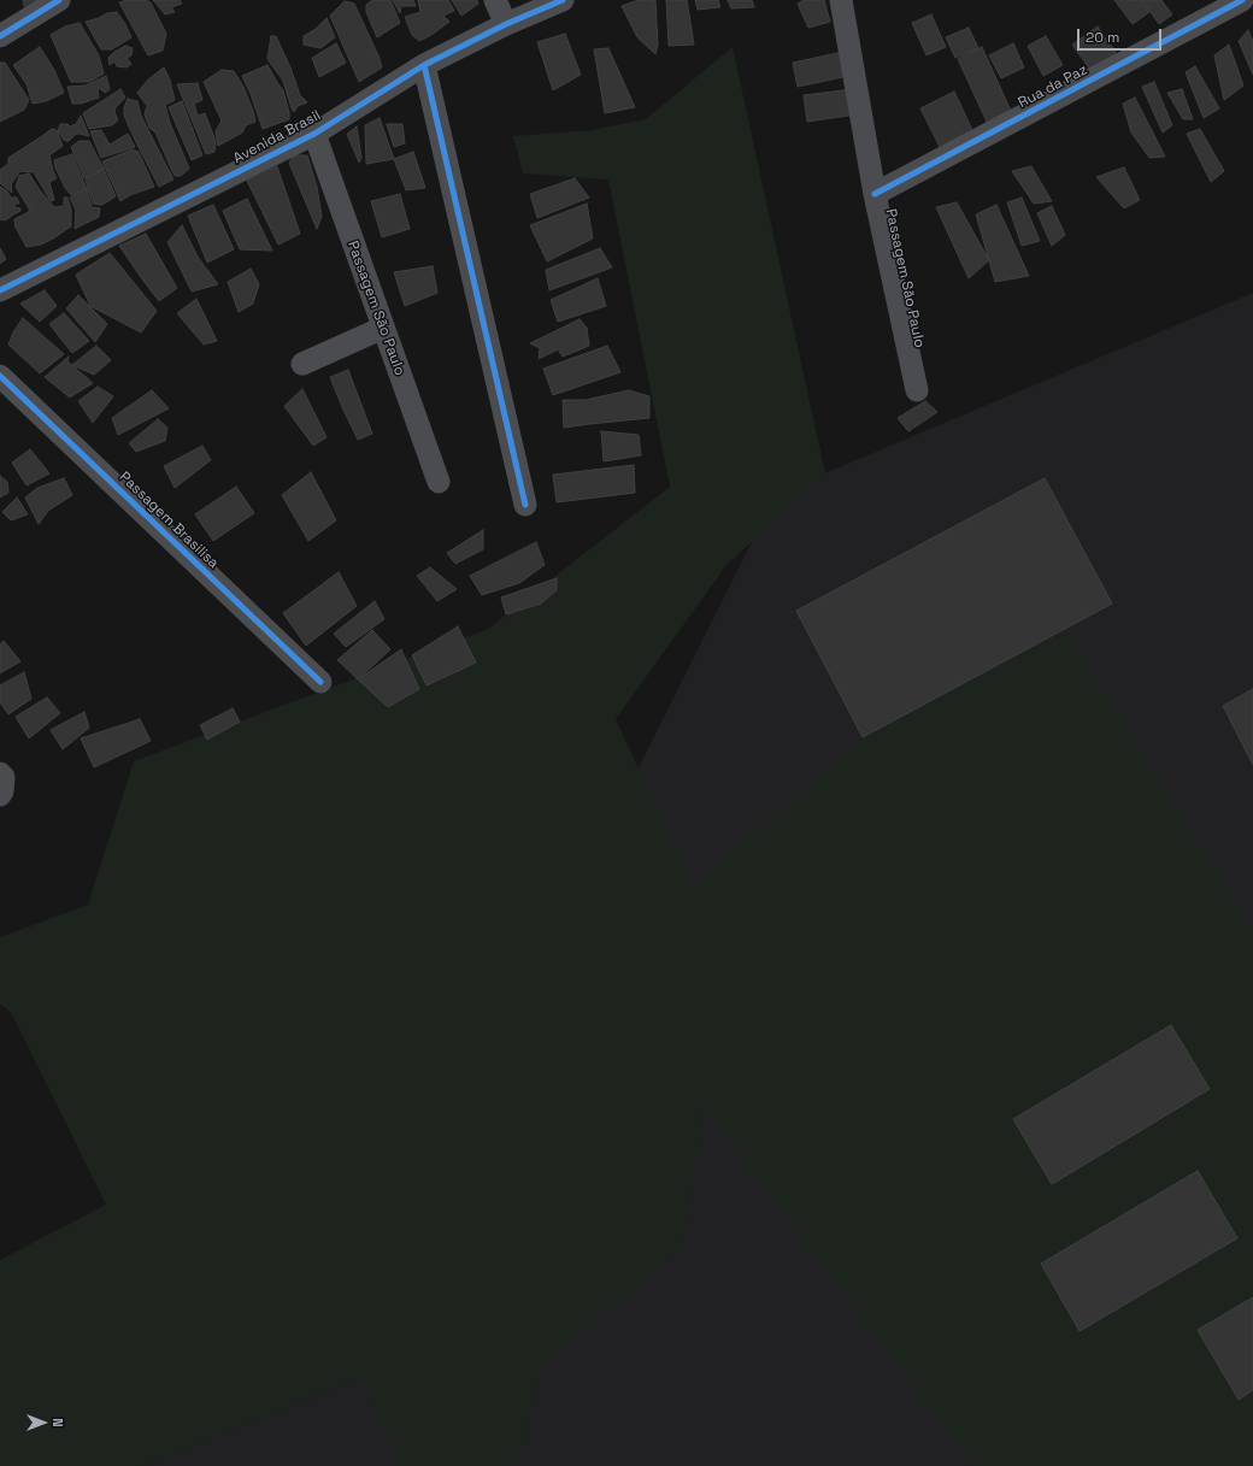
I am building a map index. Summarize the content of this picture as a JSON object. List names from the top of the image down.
{
  "streets": {
    "street": [
      "Rua da Paz",
      "Avenida Brasil",
      "Passagem São Paulo",
      "Passagem Brasilisa"
    ]
  },
  "crossings": [
    ["Rua da Paz", "Passagem São Paulo"],
    ["Avenida Brasil", "Passagem São Paulo"]
  ],
  "scale_bar": "20 m",
  "north": "right"
}
